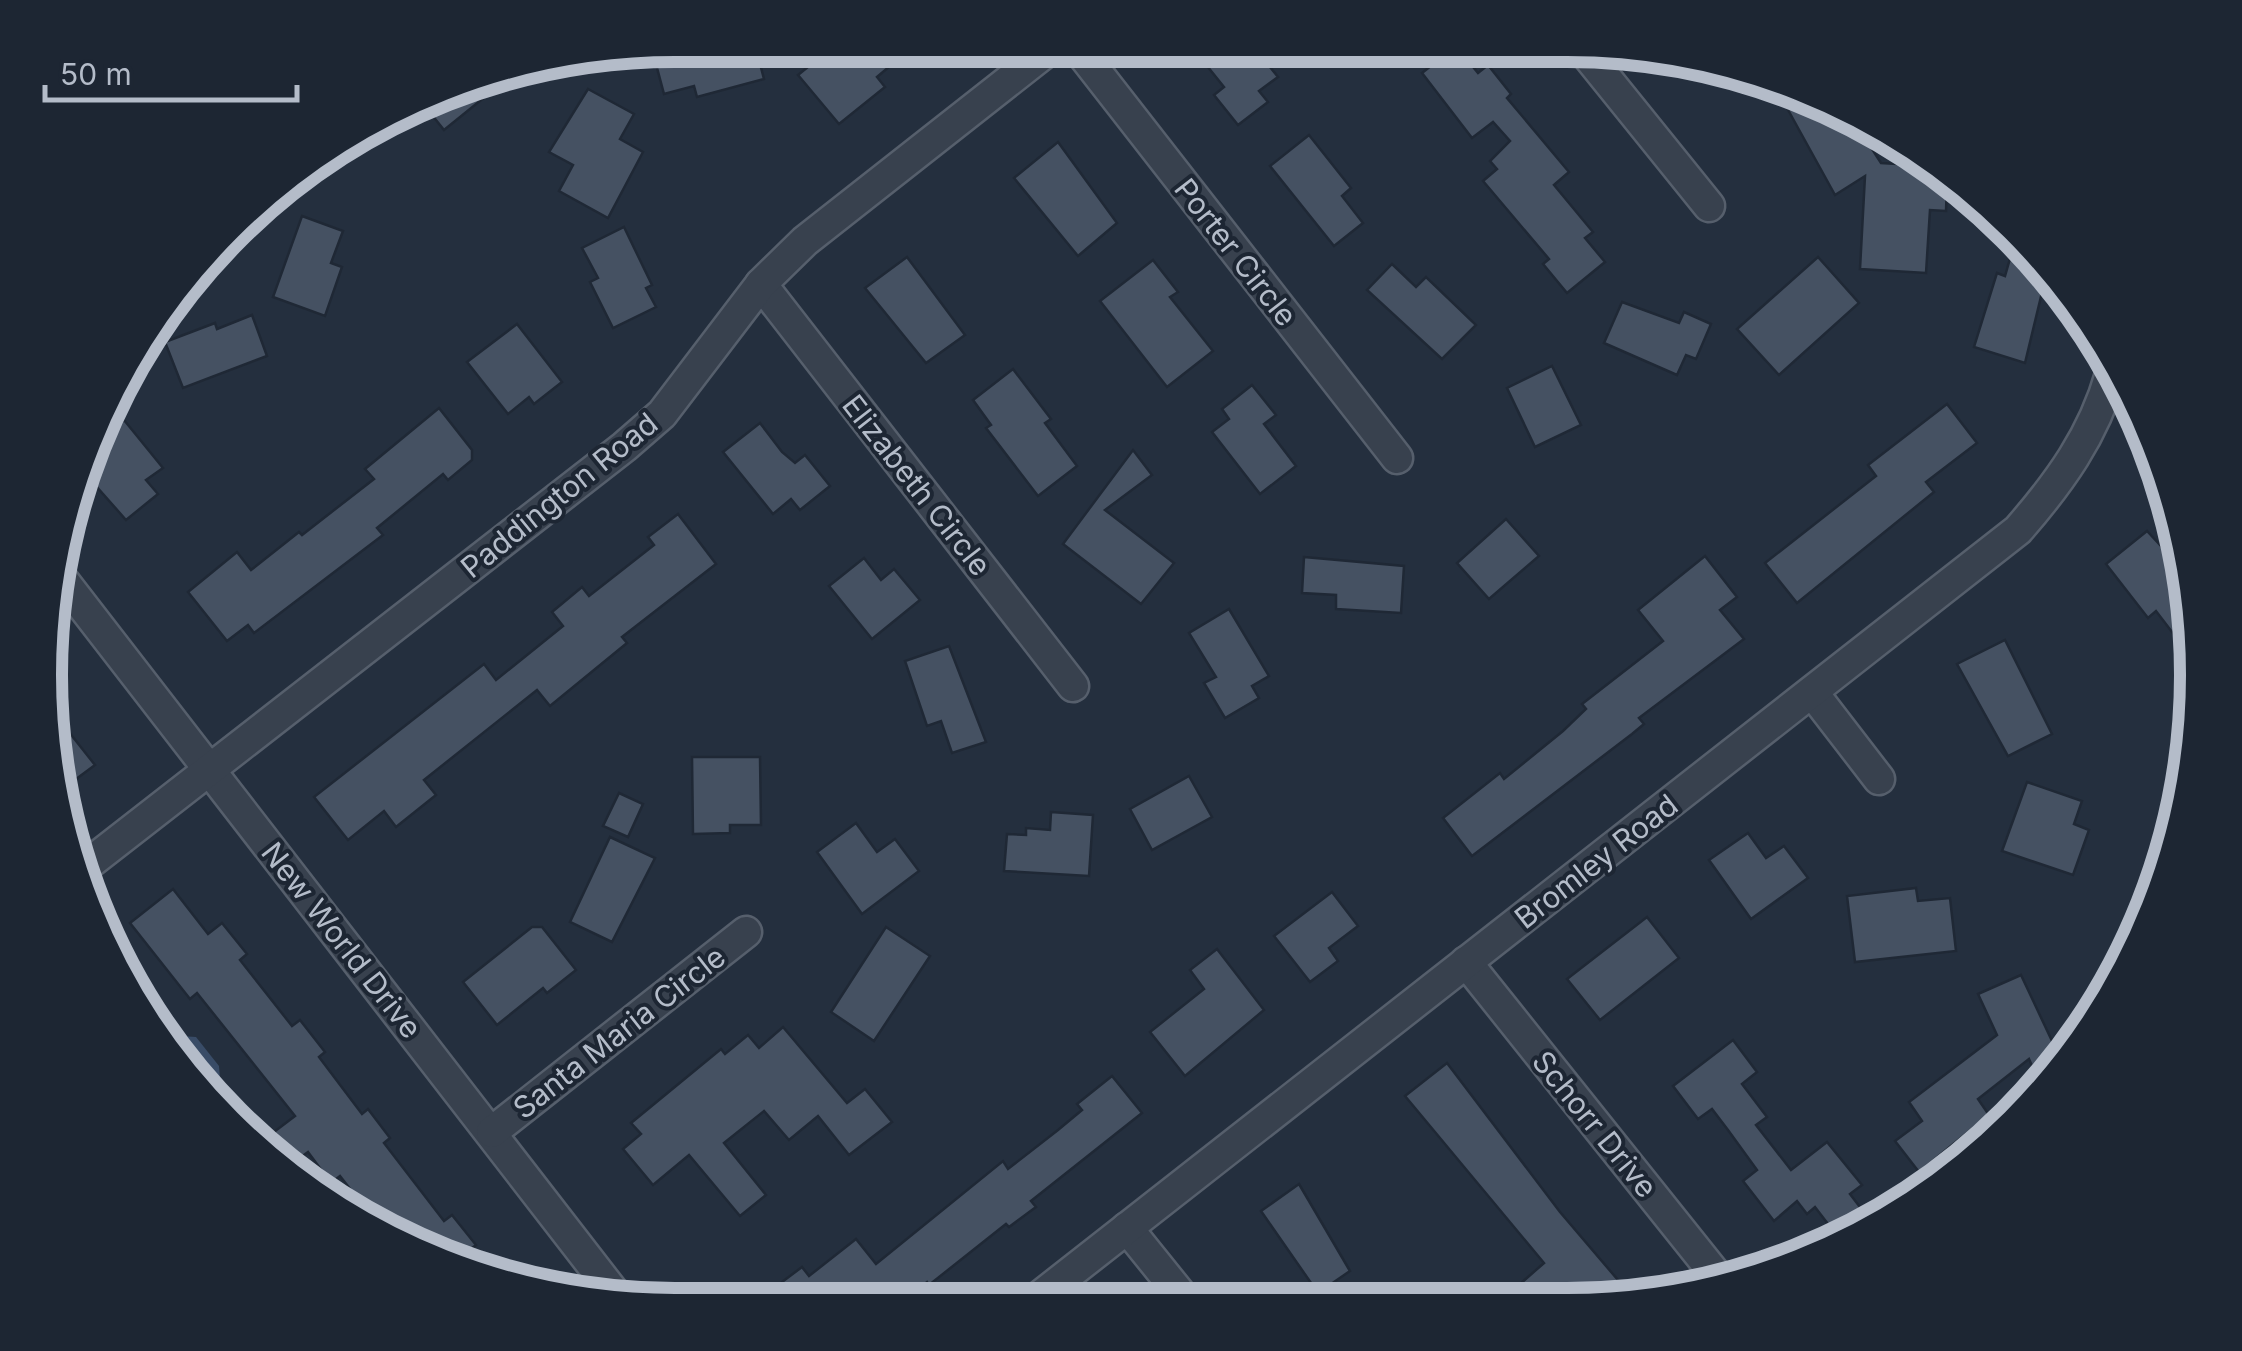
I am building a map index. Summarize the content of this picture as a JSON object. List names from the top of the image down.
{
  "streets": {
    "street": [
      "Porter Circle",
      "Elizabeth Circle",
      "Paddington Road",
      "Bromley Road",
      "New World Drive",
      "Santa Maria Circle",
      "Schorr Drive"
    ]
  },
  "crossings": [
    ["Elizabeth Circle", "Paddington Road"],
    ["Paddington Road", "New World Drive"],
    ["Bromley Road", "Schorr Drive"],
    ["New World Drive", "Santa Maria Circle"]
  ],
  "scale_bar": "50 m"
}
